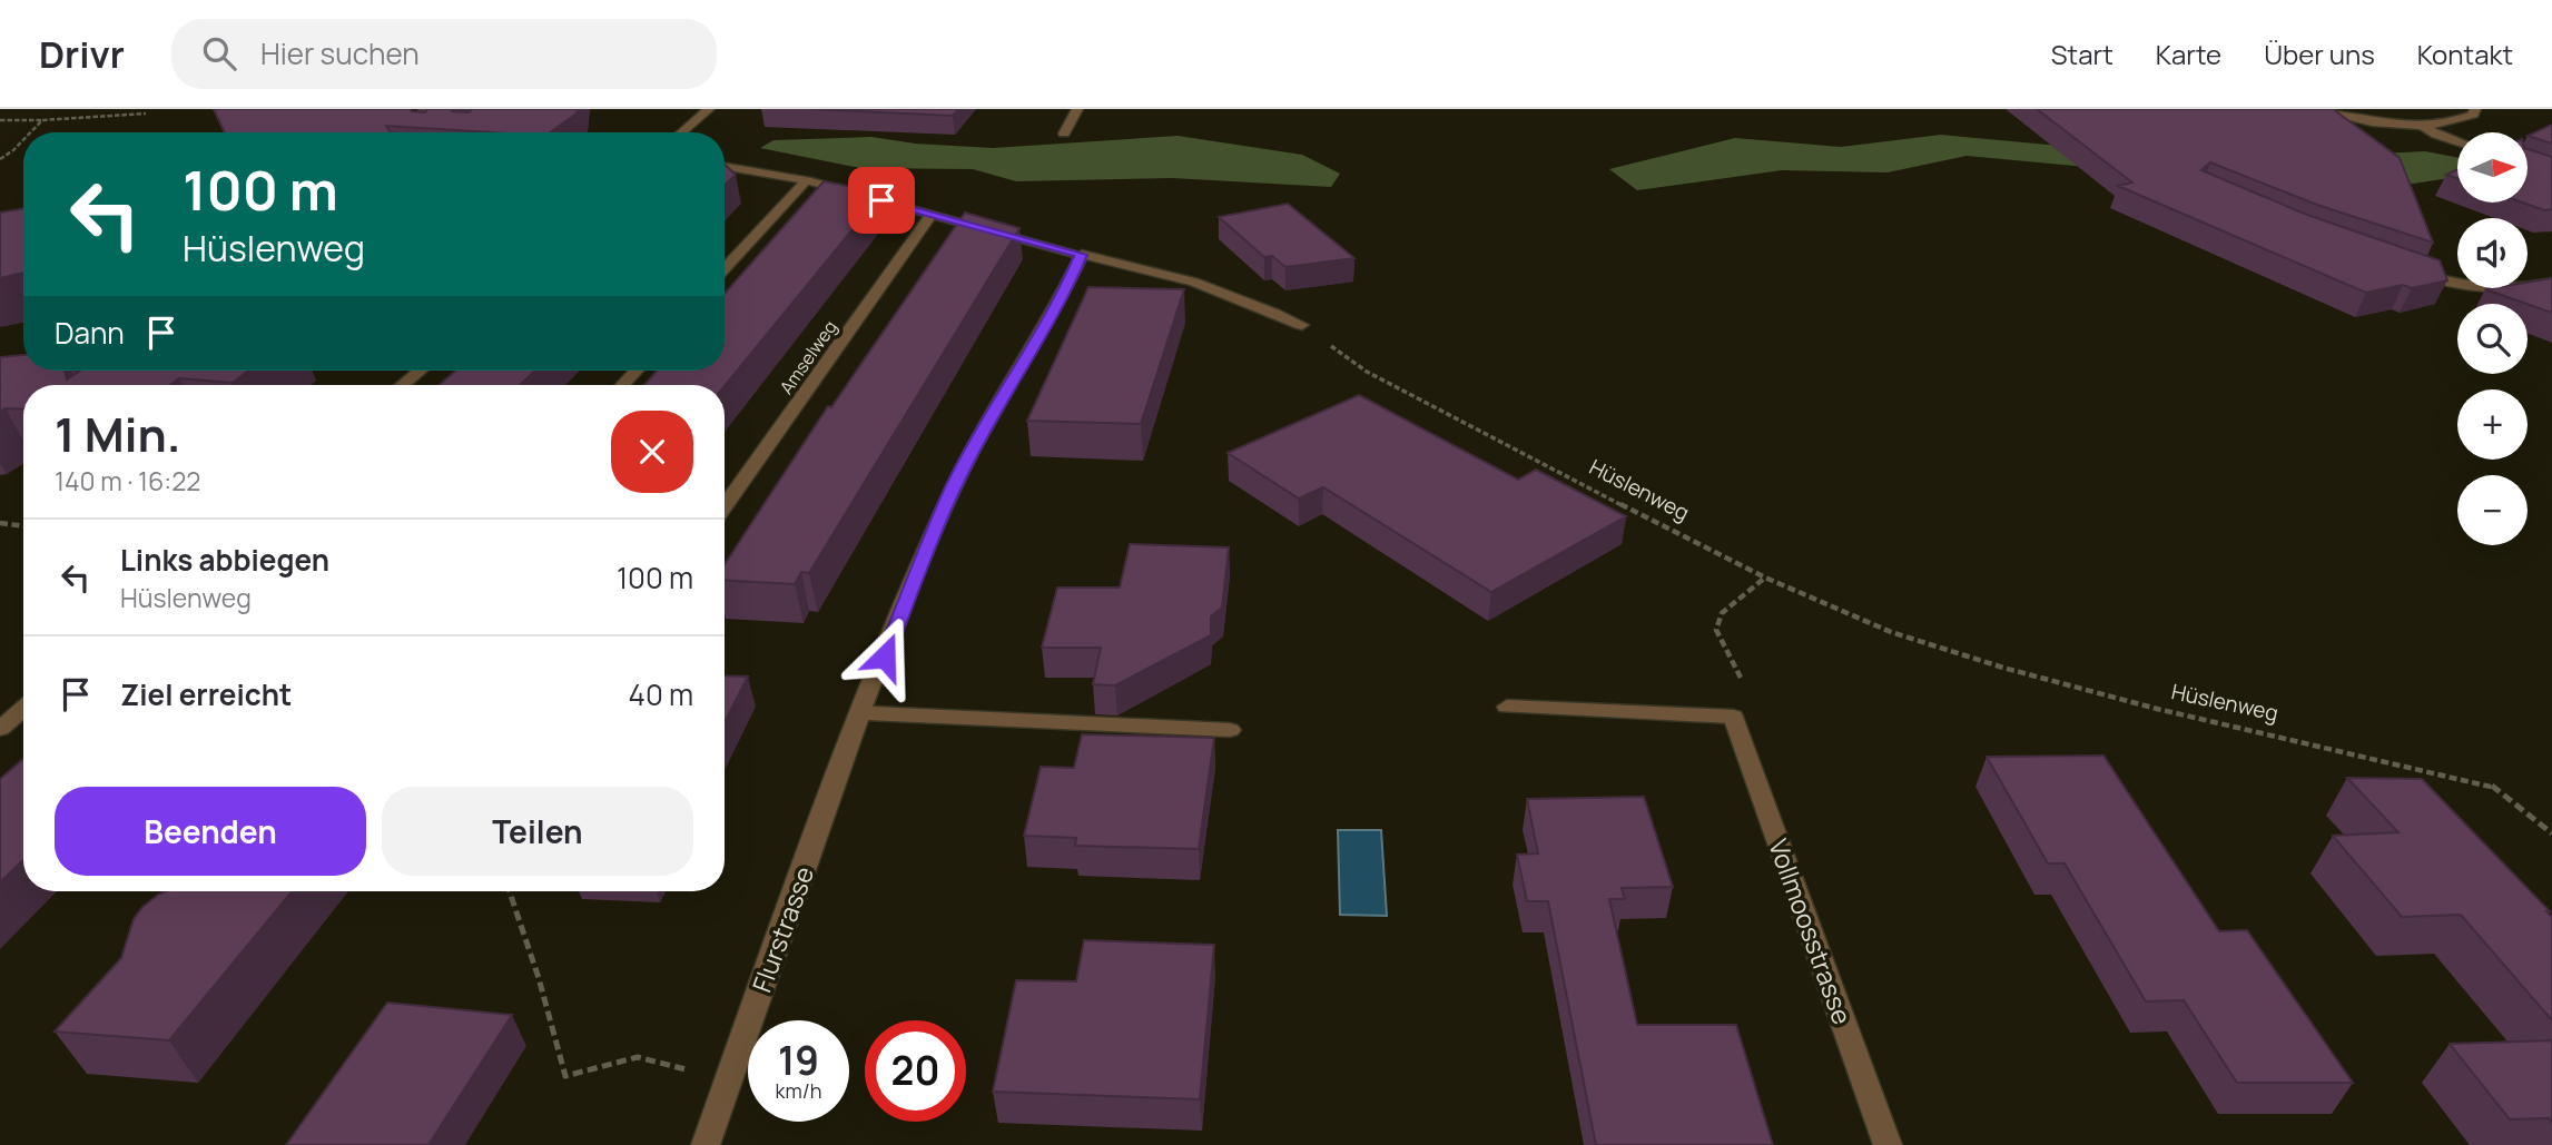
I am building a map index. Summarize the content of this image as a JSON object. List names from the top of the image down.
{
  "streets": {
    "street": ["Amselweg", "Flurstrasse", "Vollmoosstrasse"],
    "path": ["Hüslenweg"]
  },
  "north": "right",
  "page": {
    "header": "Drivr",
    "search": "Hier suchen",
    "nav": [
      "Start",
      "Karte",
      "Über uns",
      "Kontakt"
    ],
    "map_buttons": ["+", "−"],
    "turn": ["100 m", "Hüslenweg"],
    "then": "Dann",
    "heading": ["1 Min.", "140 m · 16:22"],
    "list": [
      {
        "name": "Links abbiegen",
        "note": "Hüslenweg",
        "value": "100 m"
      },
      {
        "name": "Ziel erreicht",
        "value": "40 m"
      }
    ],
    "buttons": ["Beenden", "Teilen"],
    "speed": "19 km/h",
    "limit": "20"
  }
}
